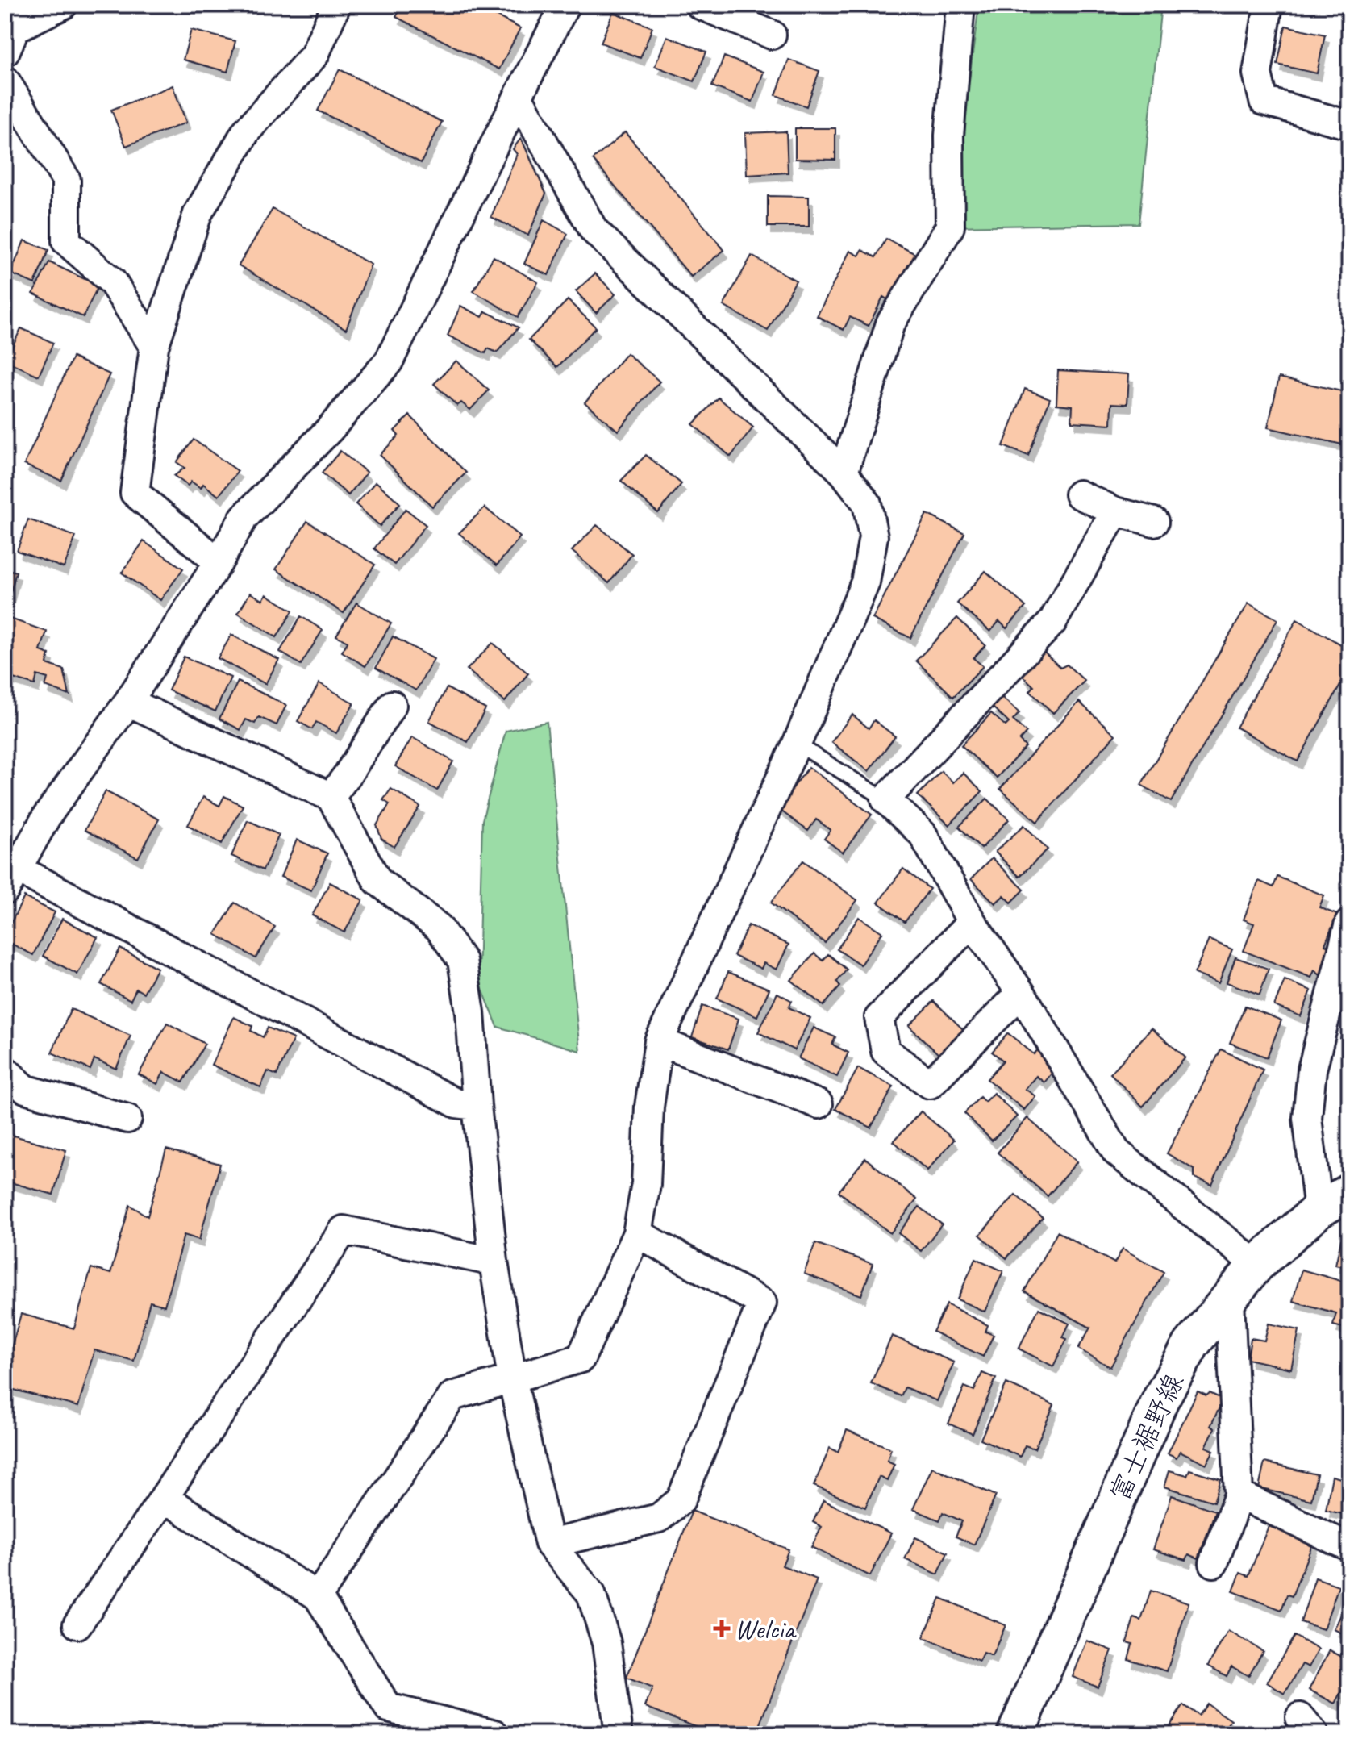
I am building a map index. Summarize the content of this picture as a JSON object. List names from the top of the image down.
{
  "streets": {
    "main road": ["富士裾野線"]
  },
  "places": {
    "health": ["Welcia"]
  }
}
